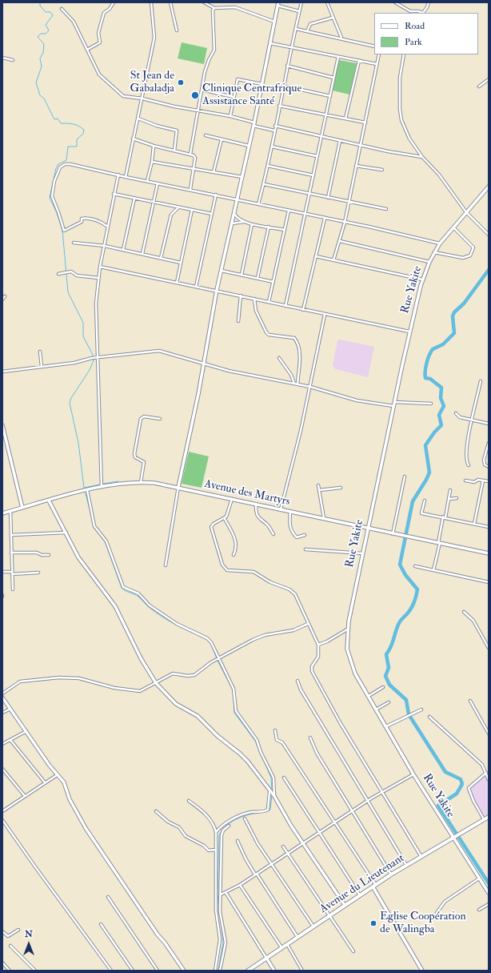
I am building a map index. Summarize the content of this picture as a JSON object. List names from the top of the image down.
{
  "streets": {
    "main road": ["Avenue du Lieutenant"],
    "street": ["Rue Yakite", "Avenue des Martyrs"]
  },
  "crossings": [
    ["Rue Yakite", "Avenue des Martyrs"],
    ["Rue Yakite", "Avenue du Lieutenant"]
  ],
  "places": ["St Jean de Gabaladja", "Clinique Centrafrique Assistance Santé", "Eglise Coopération de Walingba"],
  "legend": ["Road", "Park"],
  "north": "top"
}
